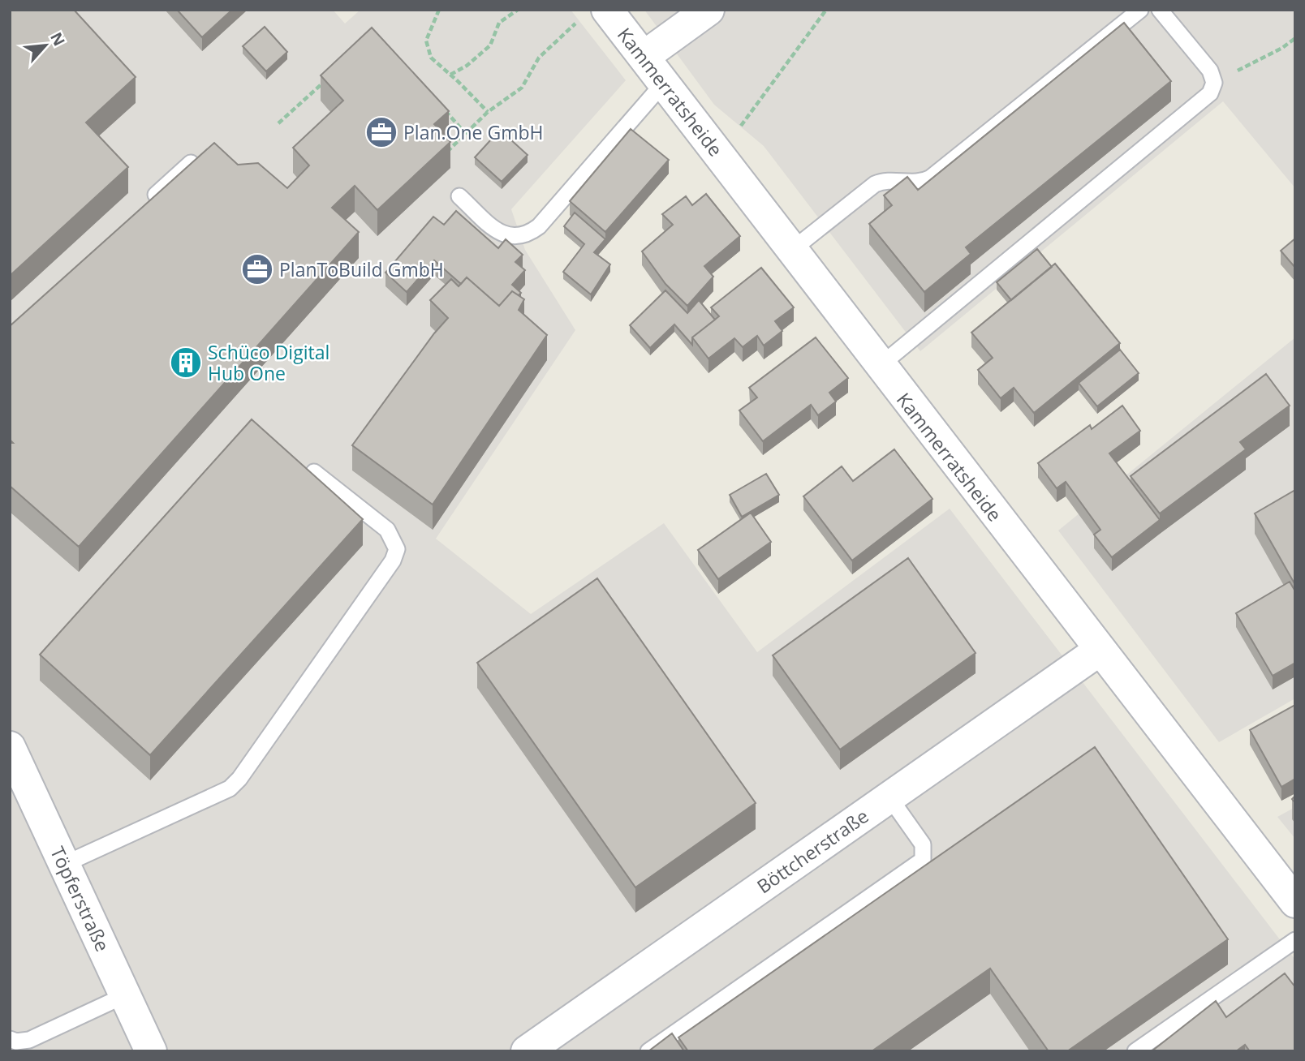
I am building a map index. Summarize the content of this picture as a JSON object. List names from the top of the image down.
{
  "streets": {
    "street": ["Kammerratsheide", "Böttcherstraße", "Töpferstraße"]
  },
  "crossings": [
    ["Kammerratsheide", "Böttcherstraße"]
  ],
  "places": {
    "office": ["Plan.One GmbH", "PlanToBuild GmbH"],
    "building": ["Schüco Digital Hub One"]
  },
  "north": "top right"
}
